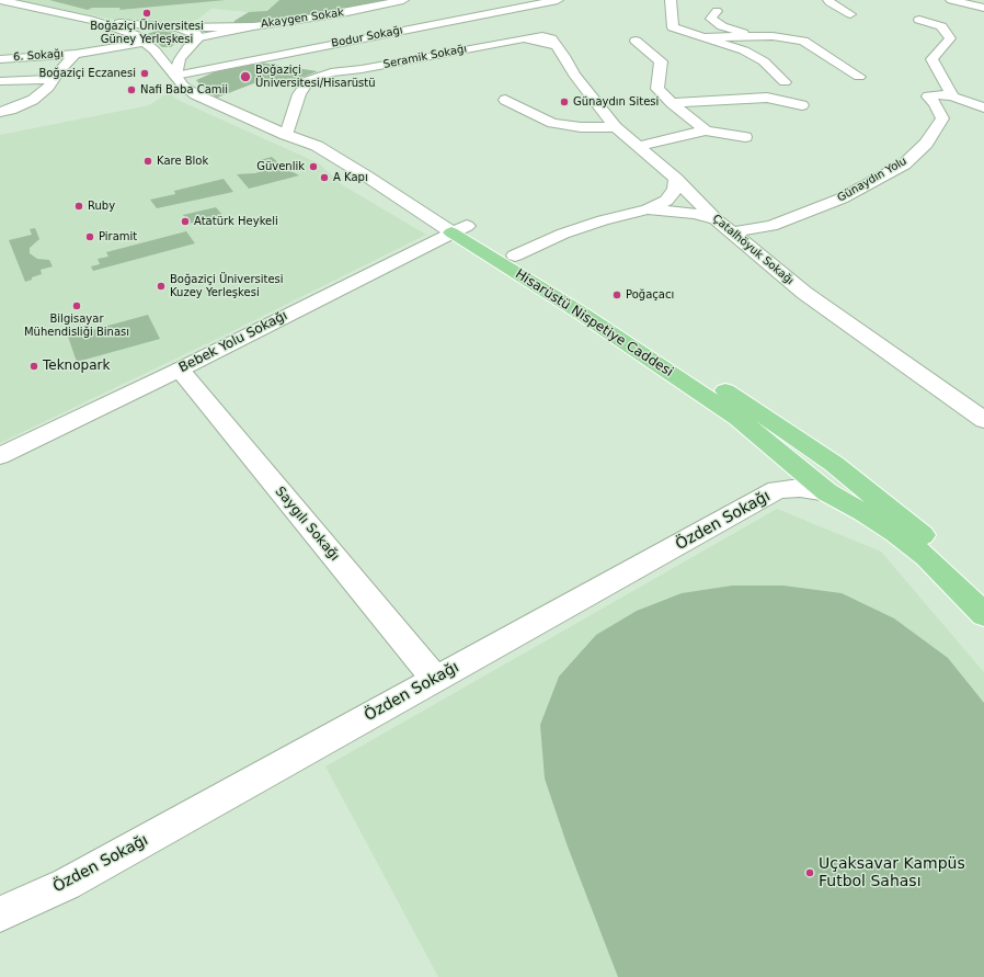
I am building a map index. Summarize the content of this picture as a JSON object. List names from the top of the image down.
{
  "streets": {
    "main road": ["Hisarüstü Nispetiye Caddesi"],
    "street": [
      "Akaygen Sokak",
      "Bodur Sokağı",
      "6. Sokağı",
      "Seramik Sokağı",
      "Günaydın Yolu",
      "Çatalhöyuk Sokağı",
      "Bebek Yolu Sokağı",
      "Özden Sokağı",
      "Saygılı Sokağı"
    ]
  },
  "crossings": [
    ["Bodur Sokağı", "Hisarüstü Nispetiye Caddesi"],
    ["6. Sokağı", "Hisarüstü Nispetiye Caddesi"],
    ["Seramik Sokağı", "Çatalhöyuk Sokağı"],
    ["Seramik Sokağı", "Hisarüstü Nispetiye Caddesi"],
    ["Günaydın Yolu", "Çatalhöyuk Sokağı"],
    ["Hisarüstü Nispetiye Caddesi", "Bebek Yolu Sokağı"],
    ["Hisarüstü Nispetiye Caddesi", "Özden Sokağı"],
    ["Bebek Yolu Sokağı", "Saygılı Sokağı"],
    ["Özden Sokağı", "Saygılı Sokağı"]
  ],
  "places": [
    "Boğaziçi Üniversitesi Güney Yerleşkesi",
    "Boğaziçi Eczanesi",
    "Boğaziçi Üniversitesi/Hisarüstü",
    "Nafi Baba Camii",
    "Günaydın Sitesi",
    "Kare Blok",
    "Güvenlik",
    "A Kapı",
    "Ruby",
    "Atatürk Heykeli",
    "Piramit",
    "Boğaziçi Üniversitesi Kuzey Yerleşkesi",
    "Poğaçacı",
    "Bilgisayar Mühendisliği Binası",
    "Teknopark",
    "Uçaksavar Kampüs Futbol Sahası"
  ]
}
